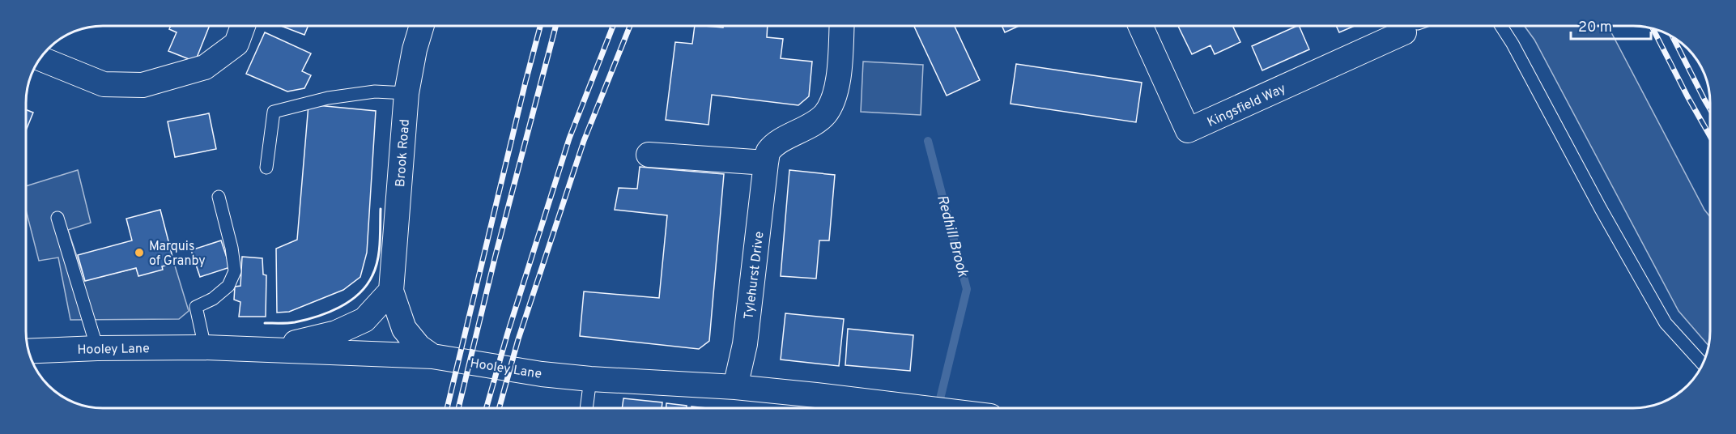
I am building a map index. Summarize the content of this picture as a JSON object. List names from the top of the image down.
{
  "streets": {
    "street": [
      "Kingsfield Way",
      "Brook Road",
      "Tylehurst Drive",
      "Hooley Lane"
    ]
  },
  "crossings": [
    ["Brook Road", "Hooley Lane"],
    ["Tylehurst Drive", "Hooley Lane"]
  ],
  "water": ["Redhill Brook"],
  "places": ["Marquis of Granby"],
  "scale_bar": "20 m"
}
